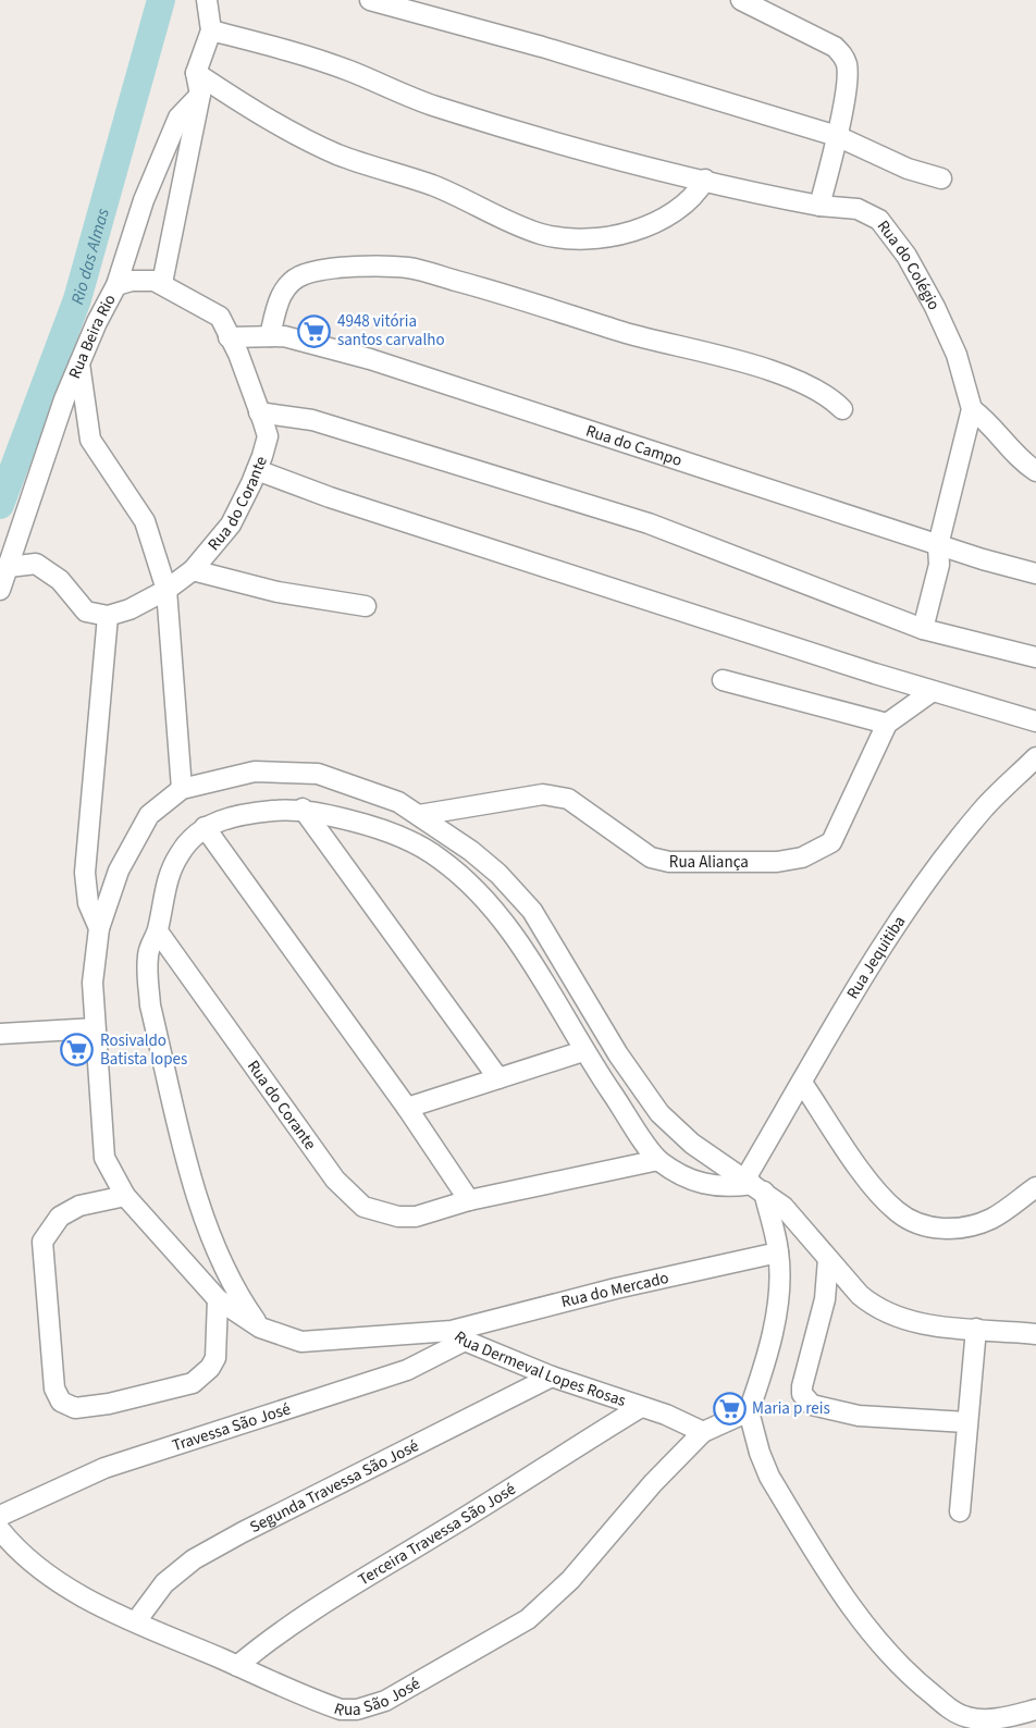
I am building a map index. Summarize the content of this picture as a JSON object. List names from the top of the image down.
{
  "streets": {
    "street": [
      "Rua do Colégio",
      "Rua Beira Rio",
      "Rua do Campo",
      "Rua do Corante",
      "Rua Aliança",
      "Rua Jequitiba",
      "Rua do Mercado",
      "Rua Dermeval Lopes Rosas",
      "Travessa São José",
      "Segunda Travessa São José",
      "Terceira Travessa São José",
      "Rua São José"
    ]
  },
  "crossings": [
    ["Rua do Colégio", "Rua do Campo"],
    ["Rua Beira Rio", "Rua do Corante"],
    ["Rua do Campo", "Rua do Corante"],
    ["Rua do Mercado", "Rua Dermeval Lopes Rosas"],
    ["Rua do Mercado", "Travessa São José"],
    ["Rua Dermeval Lopes Rosas", "Travessa São José"],
    ["Rua Dermeval Lopes Rosas", "Segunda Travessa São José"],
    ["Rua Dermeval Lopes Rosas", "Terceira Travessa São José"],
    ["Rua Dermeval Lopes Rosas", "Rua São José"],
    ["Segunda Travessa São José", "Rua São José"],
    ["Terceira Travessa São José", "Rua São José"]
  ],
  "water": ["Rio das Almas"],
  "places": {
    "supermarket": ["4948 vitória santos carvalho", "Rosivaldo Batista lopes", "Maria p reis"]
  }
}
